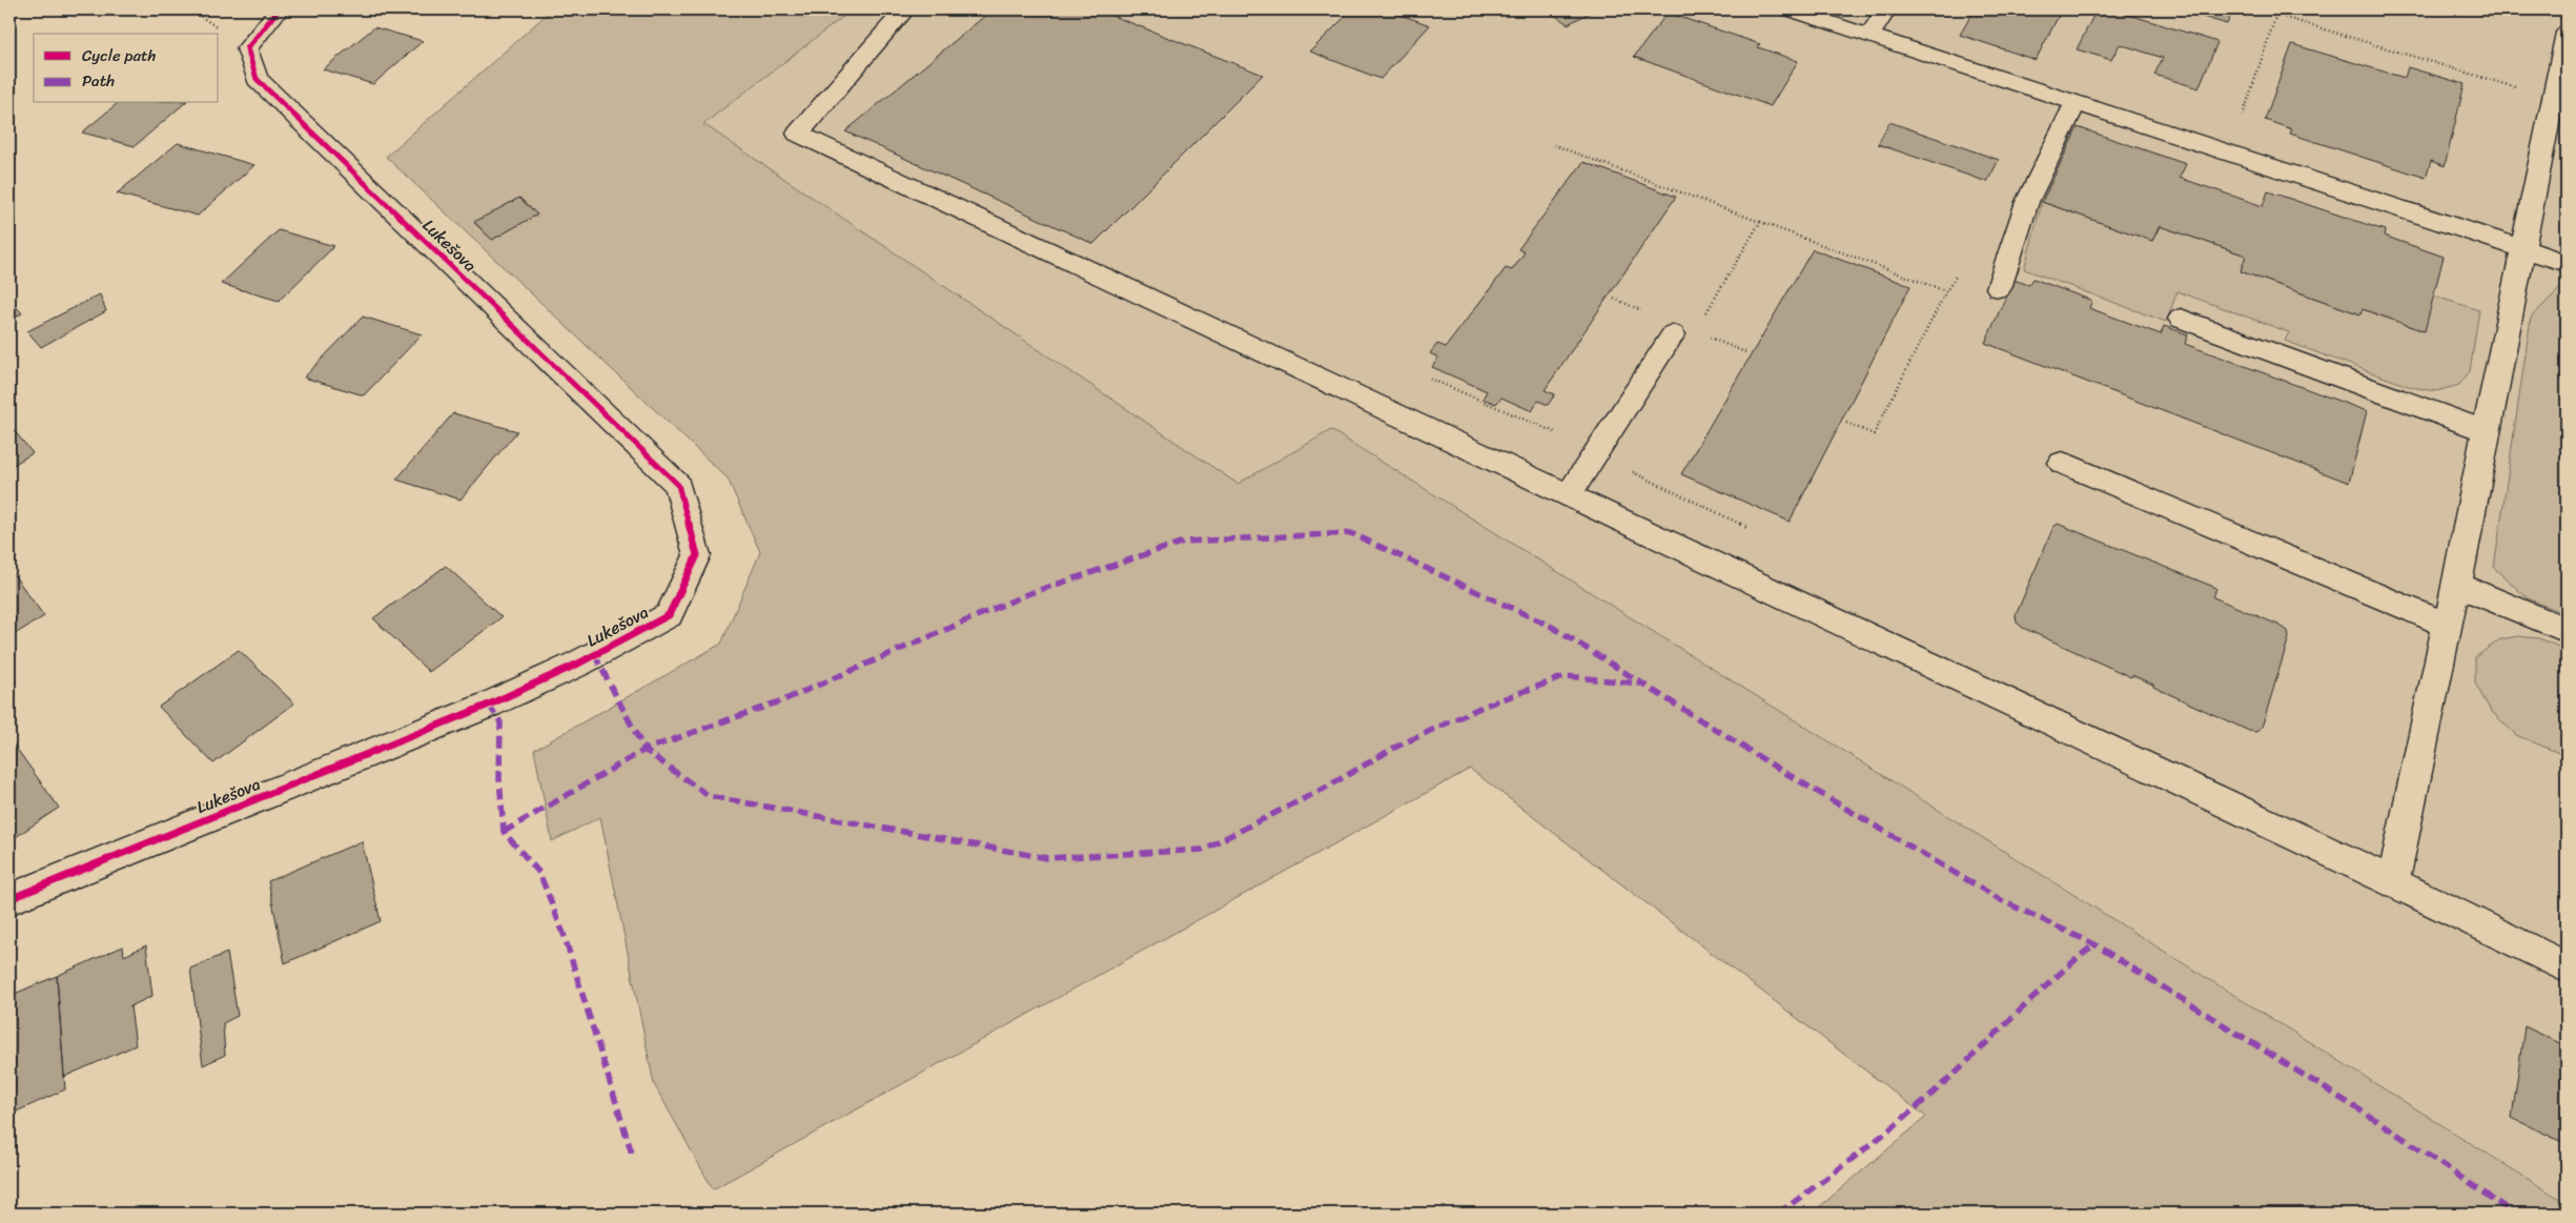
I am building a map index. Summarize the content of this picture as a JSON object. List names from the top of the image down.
{
  "streets": {
    "street": ["Lukešova"]
  },
  "legend": ["Cycle path", "Path"]
}
